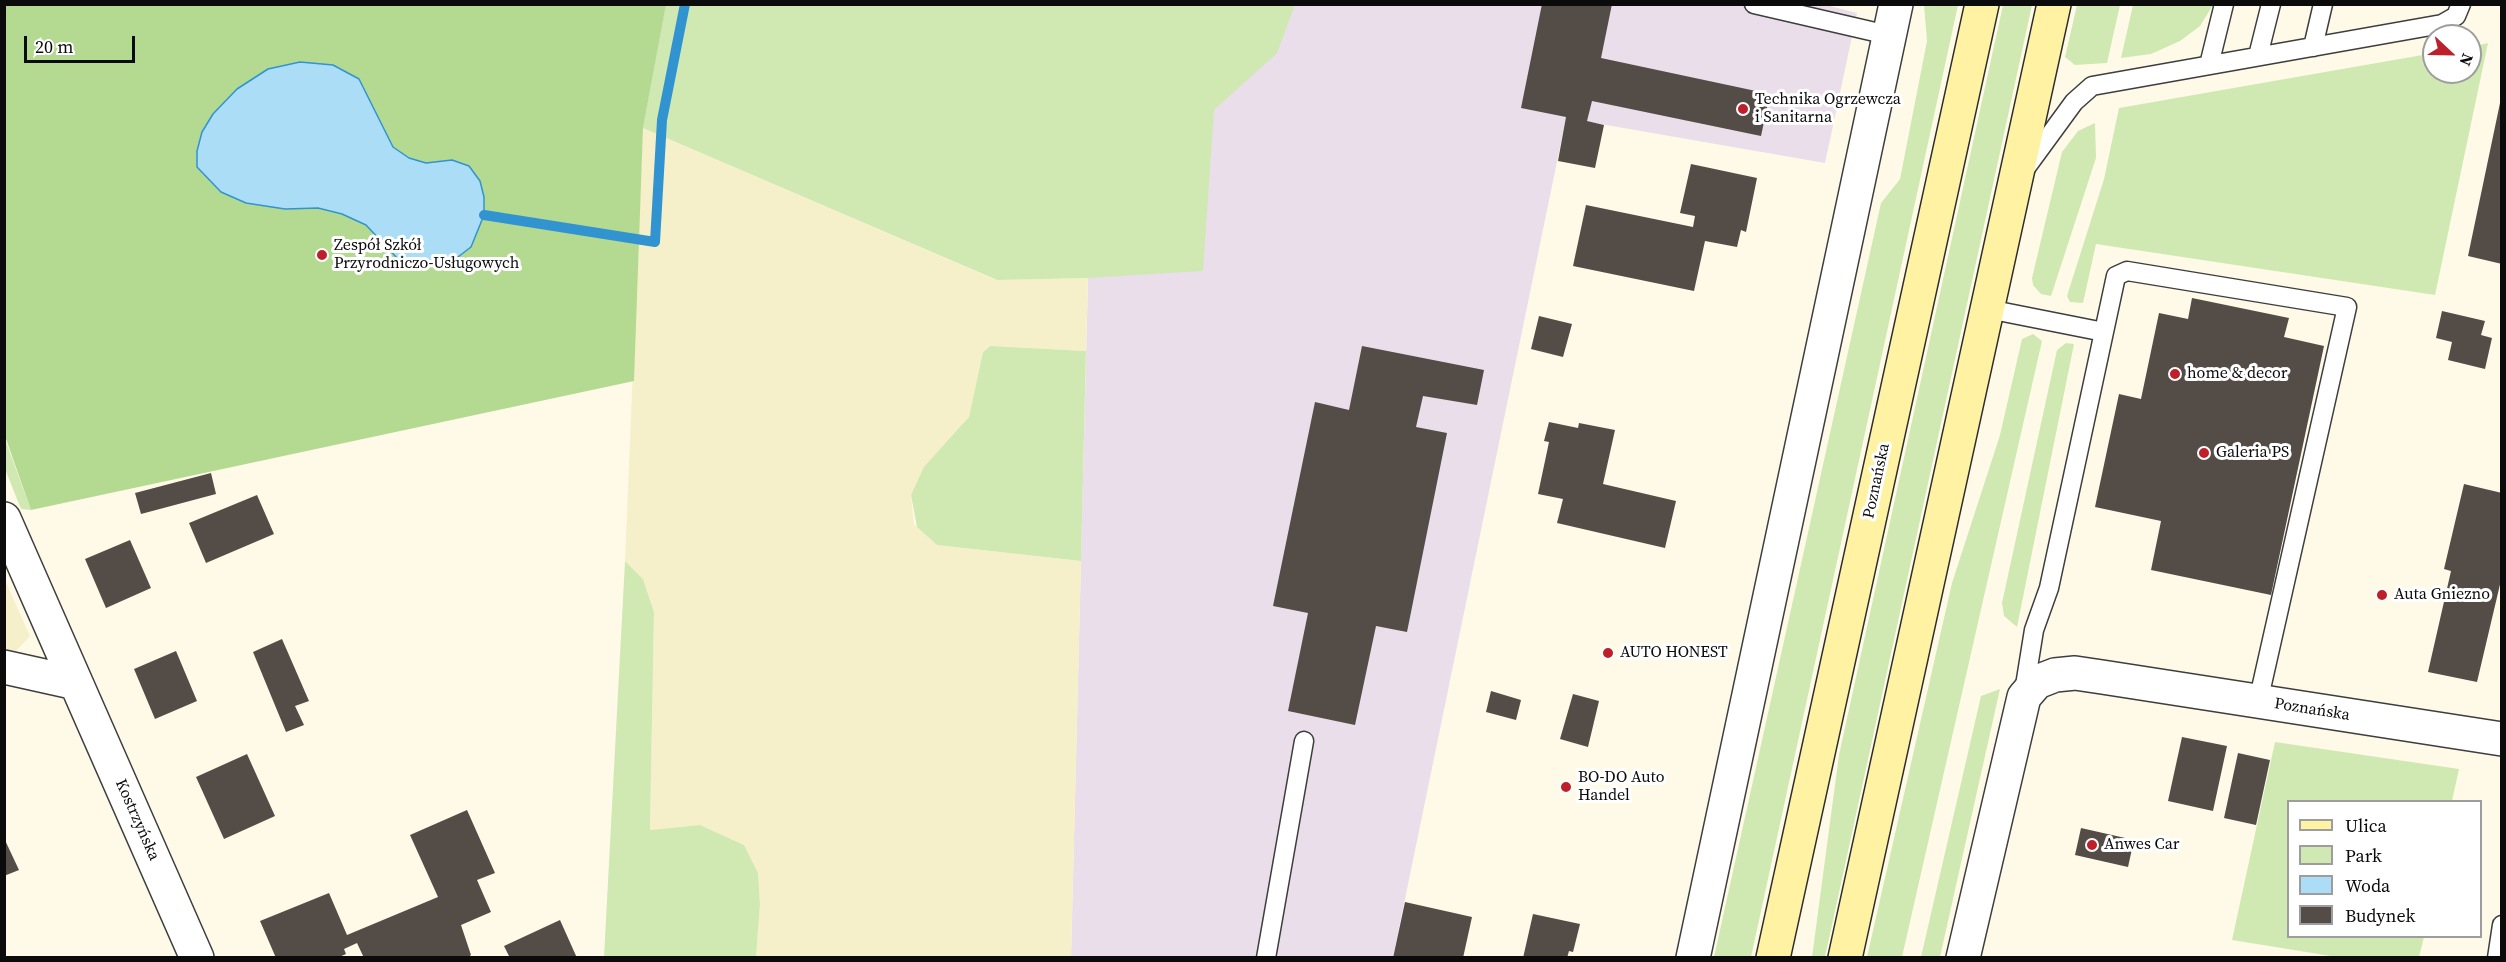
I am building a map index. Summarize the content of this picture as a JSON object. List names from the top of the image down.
{
  "streets": {
    "main road": ["Poznańska"],
    "street": ["Kostrzyńska"]
  },
  "places": [
    "Technika Ogrzewcza i Sanitarna",
    "Zespół Szkół Przyrodniczo-Usługowych",
    "home & decor",
    "Galeria PS",
    "Auta Gniezno",
    "AUTO HONEST",
    "BO-DO Auto Handel",
    "Anwes Car"
  ],
  "legend": [
    "Ulica",
    "Park",
    "Woda",
    "Budynek"
  ],
  "scale_bar": "20 m",
  "north": "right"
}
